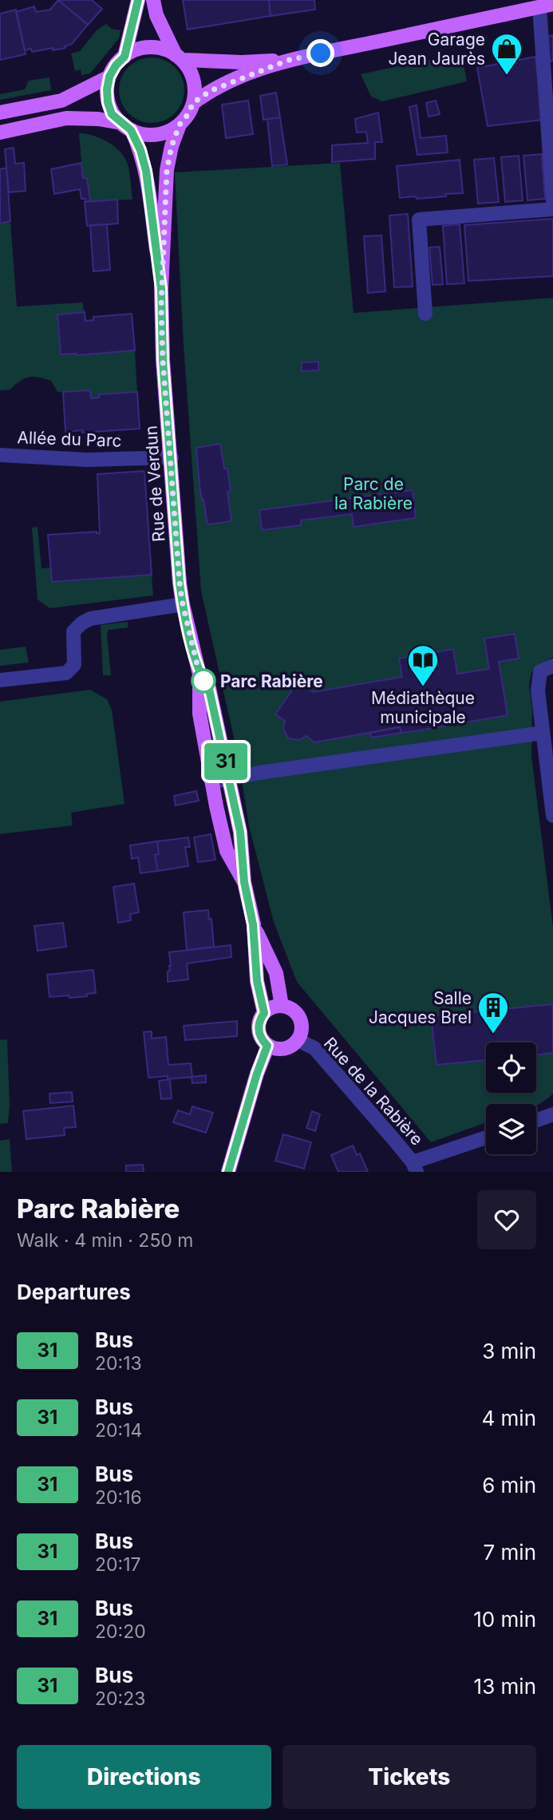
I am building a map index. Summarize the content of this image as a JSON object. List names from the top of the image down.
{
  "streets": {
    "main road": ["Rue de Verdun"],
    "street": ["Allée du Parc", "Rue de la Rabière"]
  },
  "crossings": [
    ["Allée du Parc", "Rue de Verdun"],
    ["Rue de Verdun", "Rue de la Rabière"]
  ],
  "parks": ["Parc de la Rabière"],
  "places": {
    "shop": ["Garage Jean Jaurès"],
    "other": ["Parc Rabière"],
    "library": ["Médiathèque municipale"],
    "building": ["Salle Jacques Brel"]
  },
  "lines": ["bus line 31"],
  "page": {
    "on_map": "31",
    "heading": [
      ["Parc Rabière", "Walk · 4 min · 250 m"],
      "Departures"
    ],
    "list": [
      {
        "mark": "31",
        "name": "Bus",
        "note": "20:13",
        "value": "3 min"
      },
      {
        "mark": "31",
        "name": "Bus",
        "note": "20:14",
        "value": "4 min"
      },
      {
        "mark": "31",
        "name": "Bus",
        "note": "20:16",
        "value": "6 min"
      },
      {
        "mark": "31",
        "name": "Bus",
        "note": "20:17",
        "value": "7 min"
      },
      {
        "mark": "31",
        "name": "Bus",
        "note": "20:20",
        "value": "10 min"
      },
      {
        "mark": "31",
        "name": "Bus",
        "note": "20:23",
        "value": "13 min"
      }
    ],
    "buttons": ["Directions", "Tickets"]
  }
}
